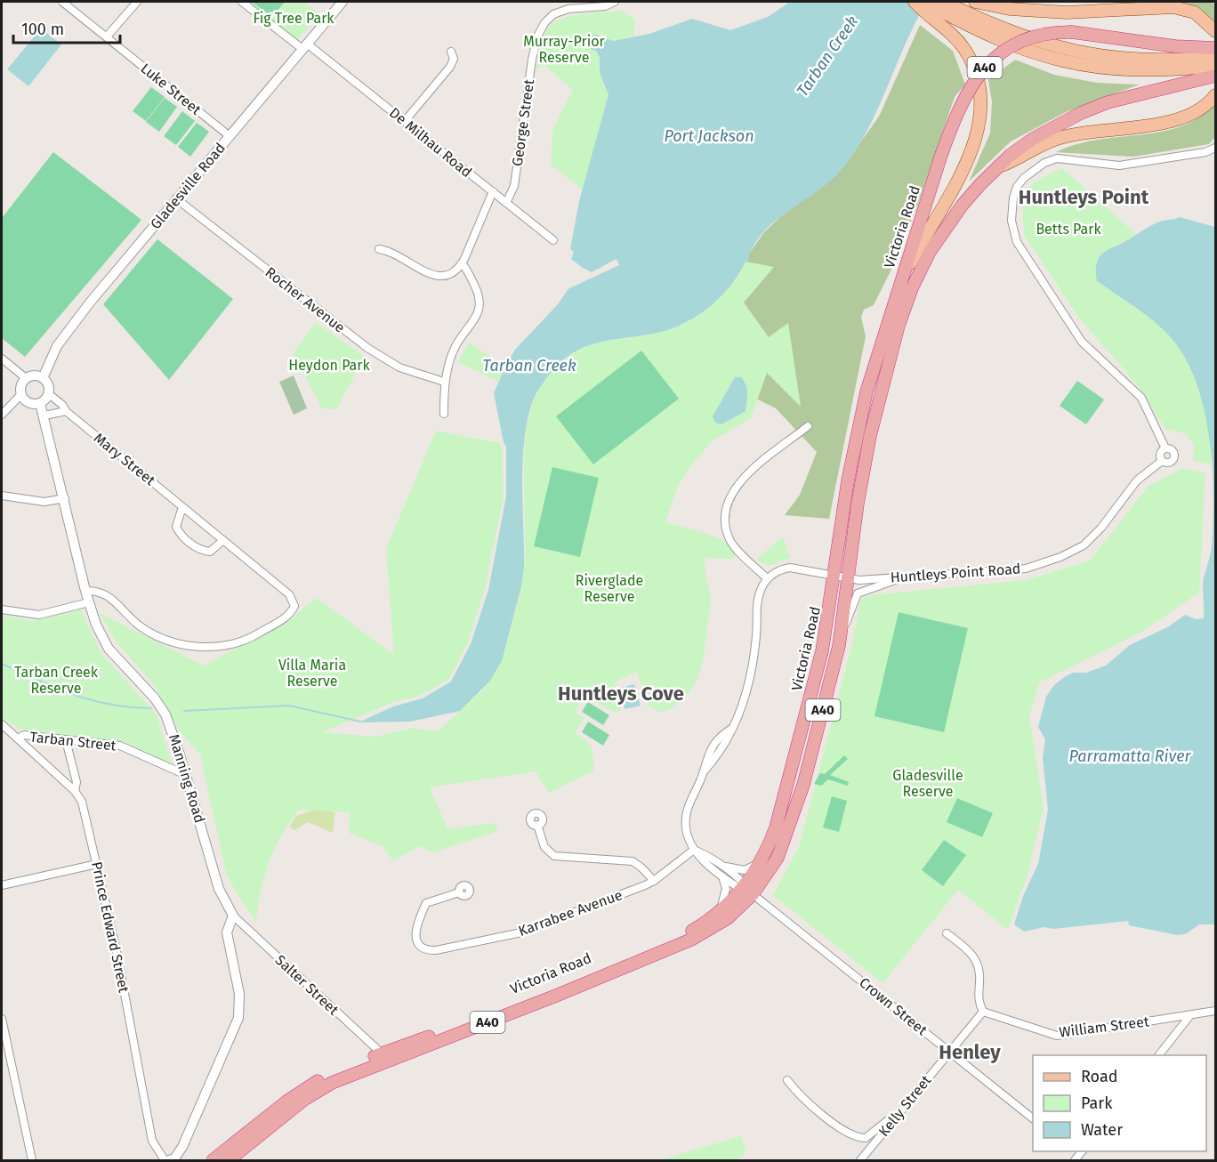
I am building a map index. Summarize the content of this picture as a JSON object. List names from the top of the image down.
{
  "streets": {
    "highway": ["A40", "Victoria Road"],
    "street": [
      "Luke Street",
      "George Street",
      "De Milhau Road",
      "Gladesville Road",
      "Rocher Avenue",
      "Mary Street",
      "Huntleys Point Road",
      "Tarban Street",
      "Manning Road",
      "Karrabee Avenue",
      "Prince Edward Street",
      "Salter Street",
      "Crown Street",
      "William Street",
      "Kelly Street"
    ]
  },
  "crossings": [
    ["Luke Street", "Gladesville Road"],
    ["George Street", "De Milhau Road"],
    ["De Milhau Road", "Gladesville Road"],
    ["Gladesville Road", "Rocher Avenue"],
    ["Gladesville Road", "Mary Street"],
    ["Gladesville Road", "Manning Road"],
    ["Victoria Road", "Huntleys Point Road"],
    ["Victoria Road", "Salter Street"],
    ["Victoria Road", "Crown Street"],
    ["Mary Street", "Manning Road"],
    ["Tarban Street", "Manning Road"],
    ["Tarban Street", "Prince Edward Street"],
    ["Manning Road", "Salter Street"],
    ["Crown Street", "Kelly Street"]
  ],
  "districts": ["Huntleys Point", "Huntleys Cove", "Henley"],
  "water": ["Tarban Creek", "Port Jackson", "Parramatta River"],
  "parks": [
    "Fig Tree Park",
    "Murray-Prior Reserve",
    "Betts Park",
    "Heydon Park",
    "Riverglade Reserve",
    "Villa Maria Reserve",
    "Tarban Creek Reserve",
    "Gladesville Reserve"
  ],
  "legend": ["Road", "Park", "Water"],
  "scale_bar": "100 m"
}
